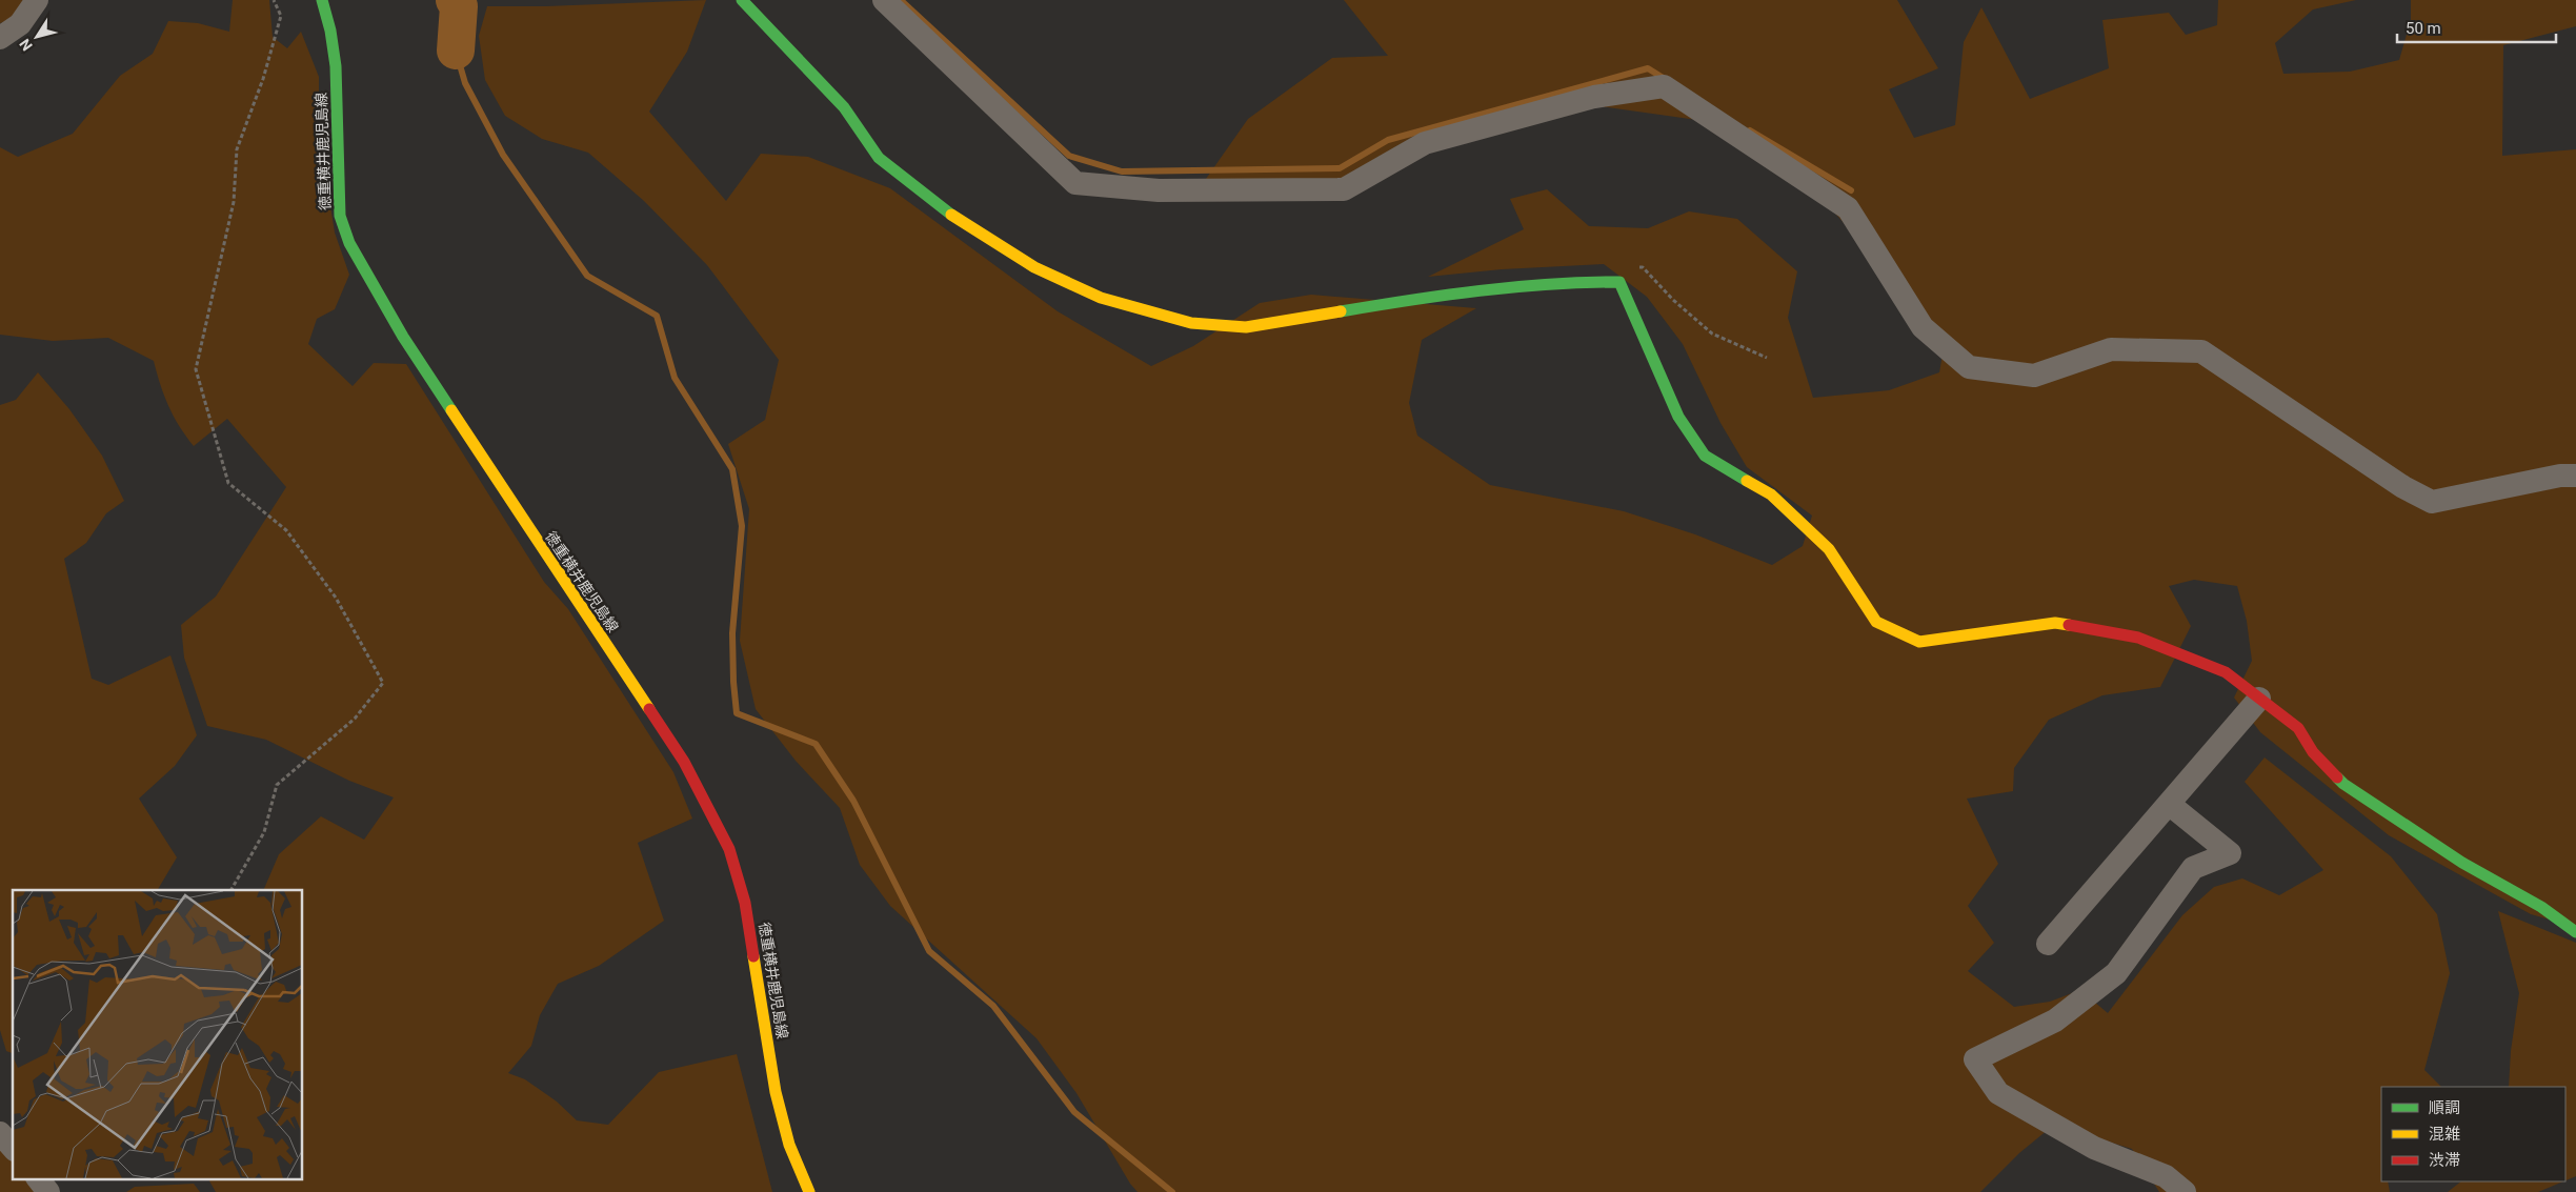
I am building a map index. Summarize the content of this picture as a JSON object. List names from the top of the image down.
{
  "streets": {
    "street": ["徳重横井鹿児島線"]
  },
  "legend": ["順調", "混雑", "渋滞"],
  "scale_bar": "50 m",
  "north": "bottom left"
}
